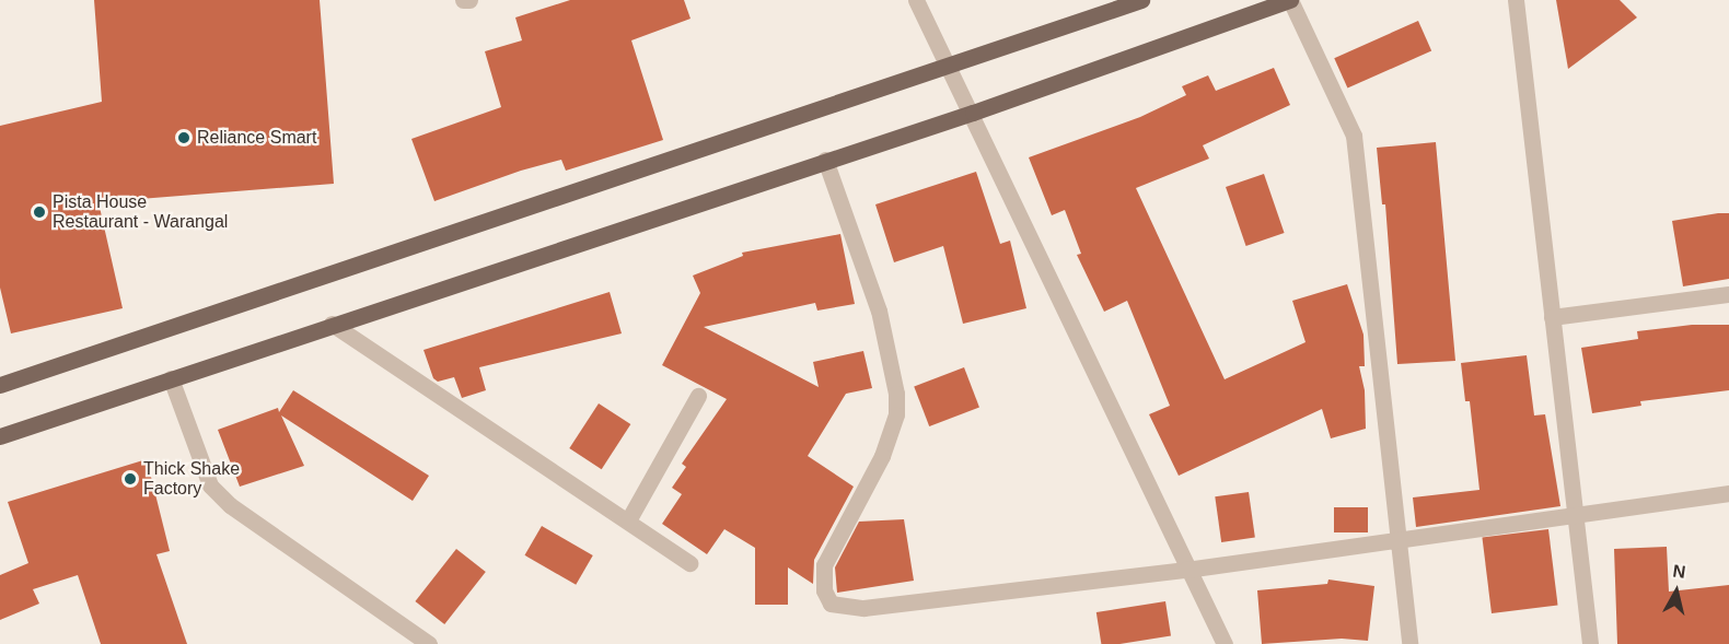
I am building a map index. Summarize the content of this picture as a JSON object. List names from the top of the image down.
{
  "places": ["Reliance Smart", "Pista House Restaurant - Warangal", "Thick Shake Factory"],
  "north": "top"
}
